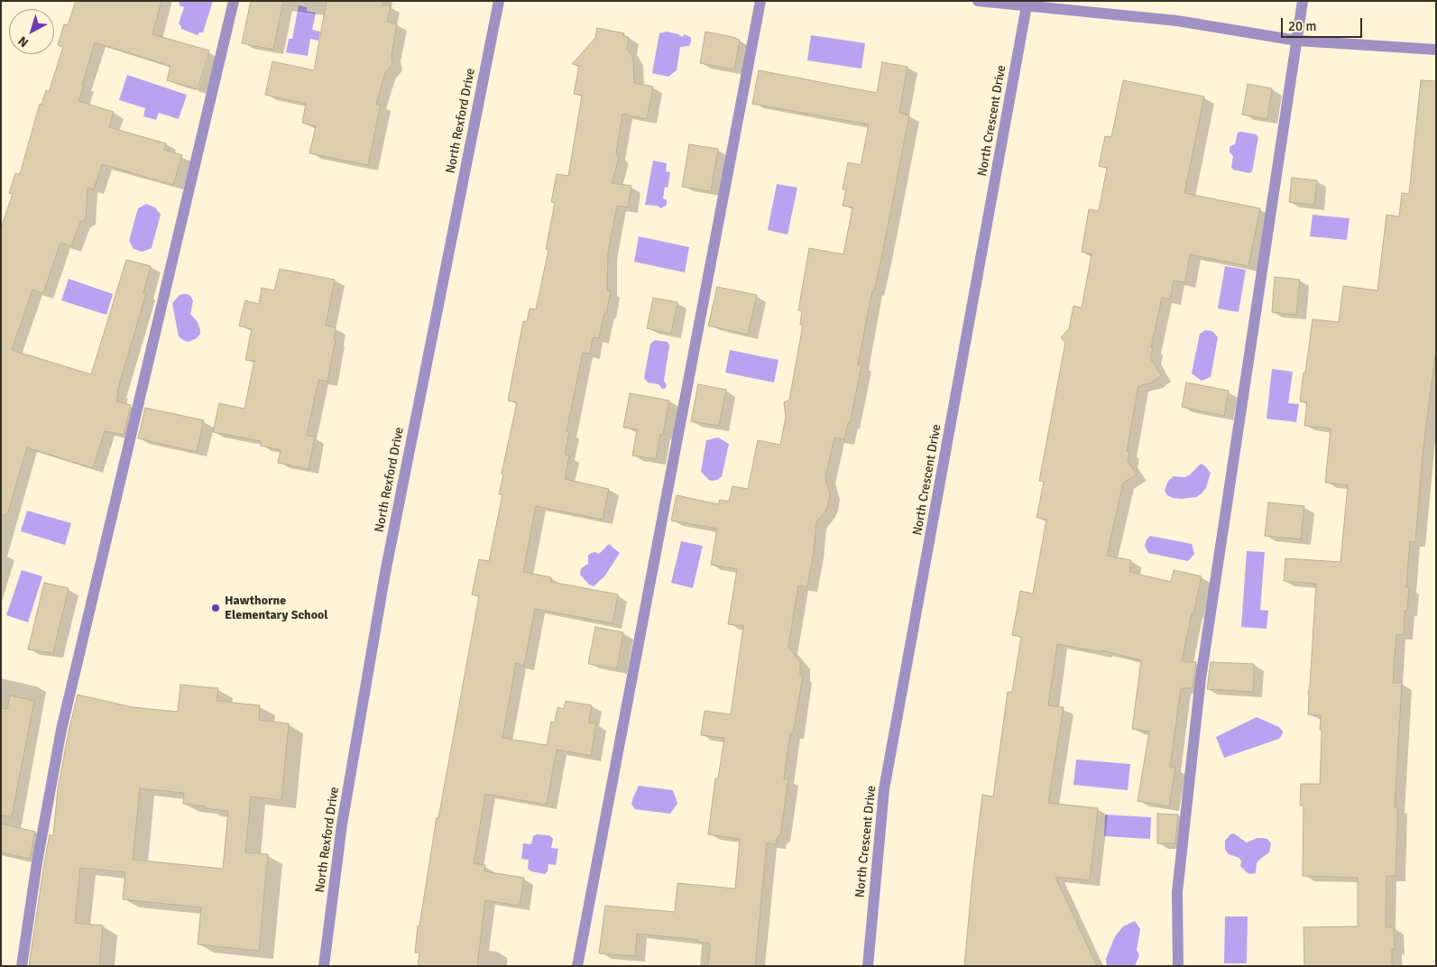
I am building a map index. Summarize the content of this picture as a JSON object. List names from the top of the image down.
{
  "streets": {
    "street": ["North Rexford Drive", "North Crescent Drive"]
  },
  "places": ["Hawthorne Elementary School"],
  "scale_bar": "20 m",
  "north": "bottom left"
}
